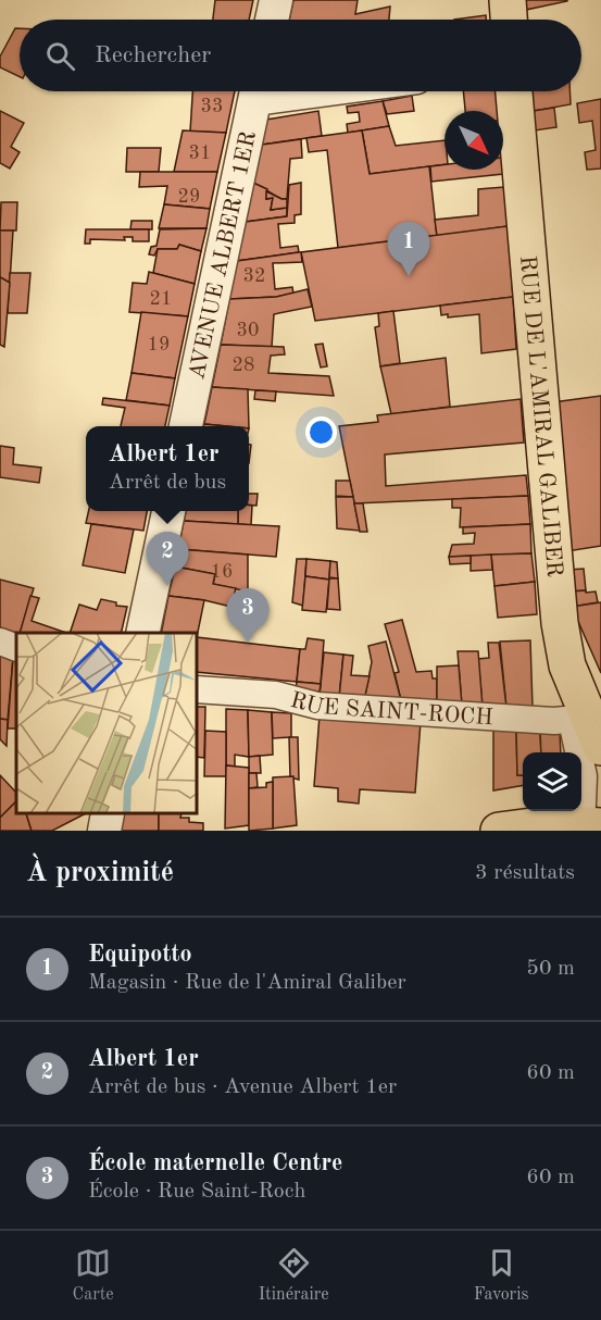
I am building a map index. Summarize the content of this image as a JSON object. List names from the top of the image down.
{
  "streets": {
    "main road": ["RUE DE L'AMIRAL GALIBER"],
    "street": ["AVENUE ALBERT 1ER", "RUE SAINT-ROCH"]
  },
  "crossings": [
    ["RUE DE L'AMIRAL GALIBER", "RUE SAINT-ROCH"]
  ],
  "house_numbers": [
    "33",
    "31",
    "29",
    "32",
    "21",
    "30",
    "19",
    "28",
    "16"
  ],
  "north": "bottom right",
  "page": {
    "search": "Rechercher",
    "pins": ["1", "2", "3"],
    "popup": ["Albert 1er", "Arrêt de bus"],
    "heading": ["À proximité", "3 résultats"],
    "list": [
      {
        "mark": "1",
        "name": "Equipotto",
        "note": "Magasin · Rue de l'Amiral Galiber",
        "value": "50 m"
      },
      {
        "mark": "2",
        "name": "Albert 1er",
        "note": "Arrêt de bus · Avenue Albert 1er",
        "value": "60 m"
      },
      {
        "mark": "3",
        "name": "École maternelle Centre",
        "note": "École · Rue Saint-Roch",
        "value": "60 m"
      }
    ],
    "nav": ["Carte", "Itinéraire", "Favoris"]
  }
}
